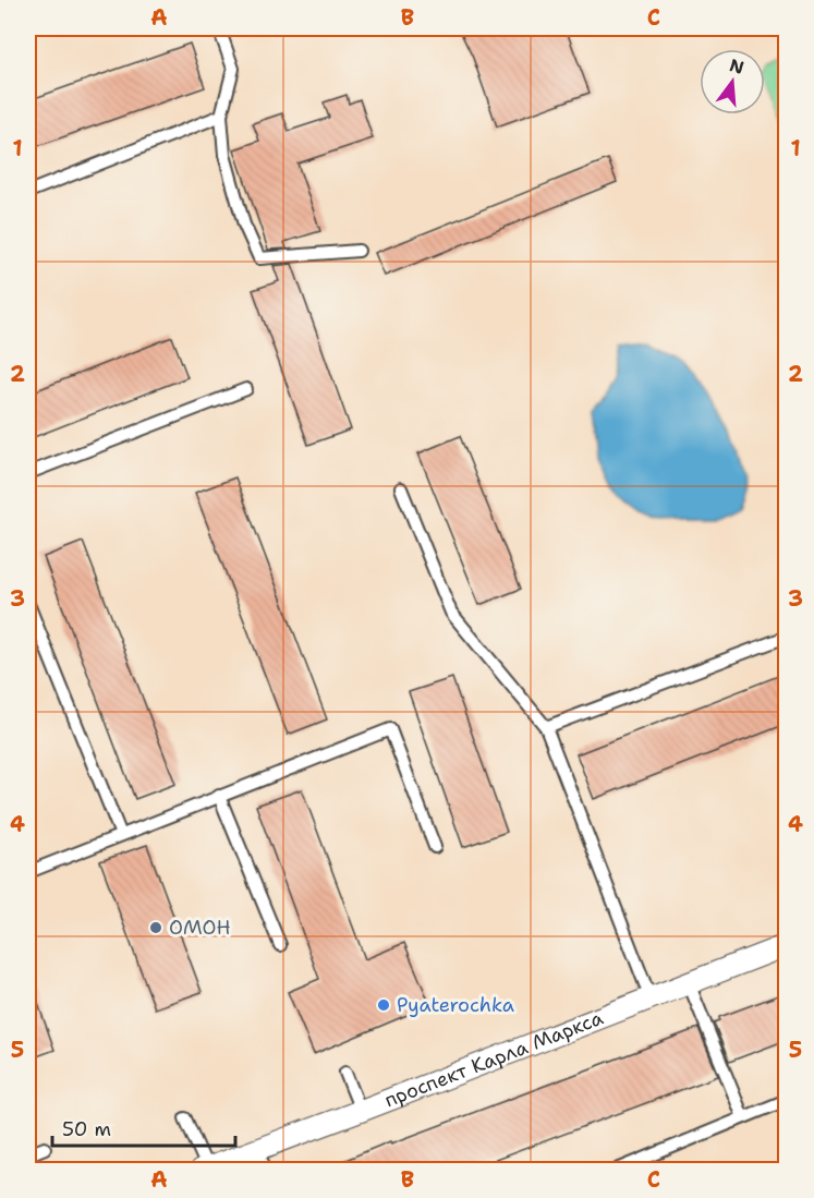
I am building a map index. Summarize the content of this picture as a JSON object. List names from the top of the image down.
{
  "streets": {
    "street": ["проспект Карла Маркса"]
  },
  "places": ["ОМОН", "Pyaterochka"],
  "scale_bar": "50 m",
  "north": "top",
  "grid": {
    "columns": ["A", "B", "C"],
    "rows": [
      "1",
      "2",
      "3",
      "4",
      "5"
    ]
  }
}
